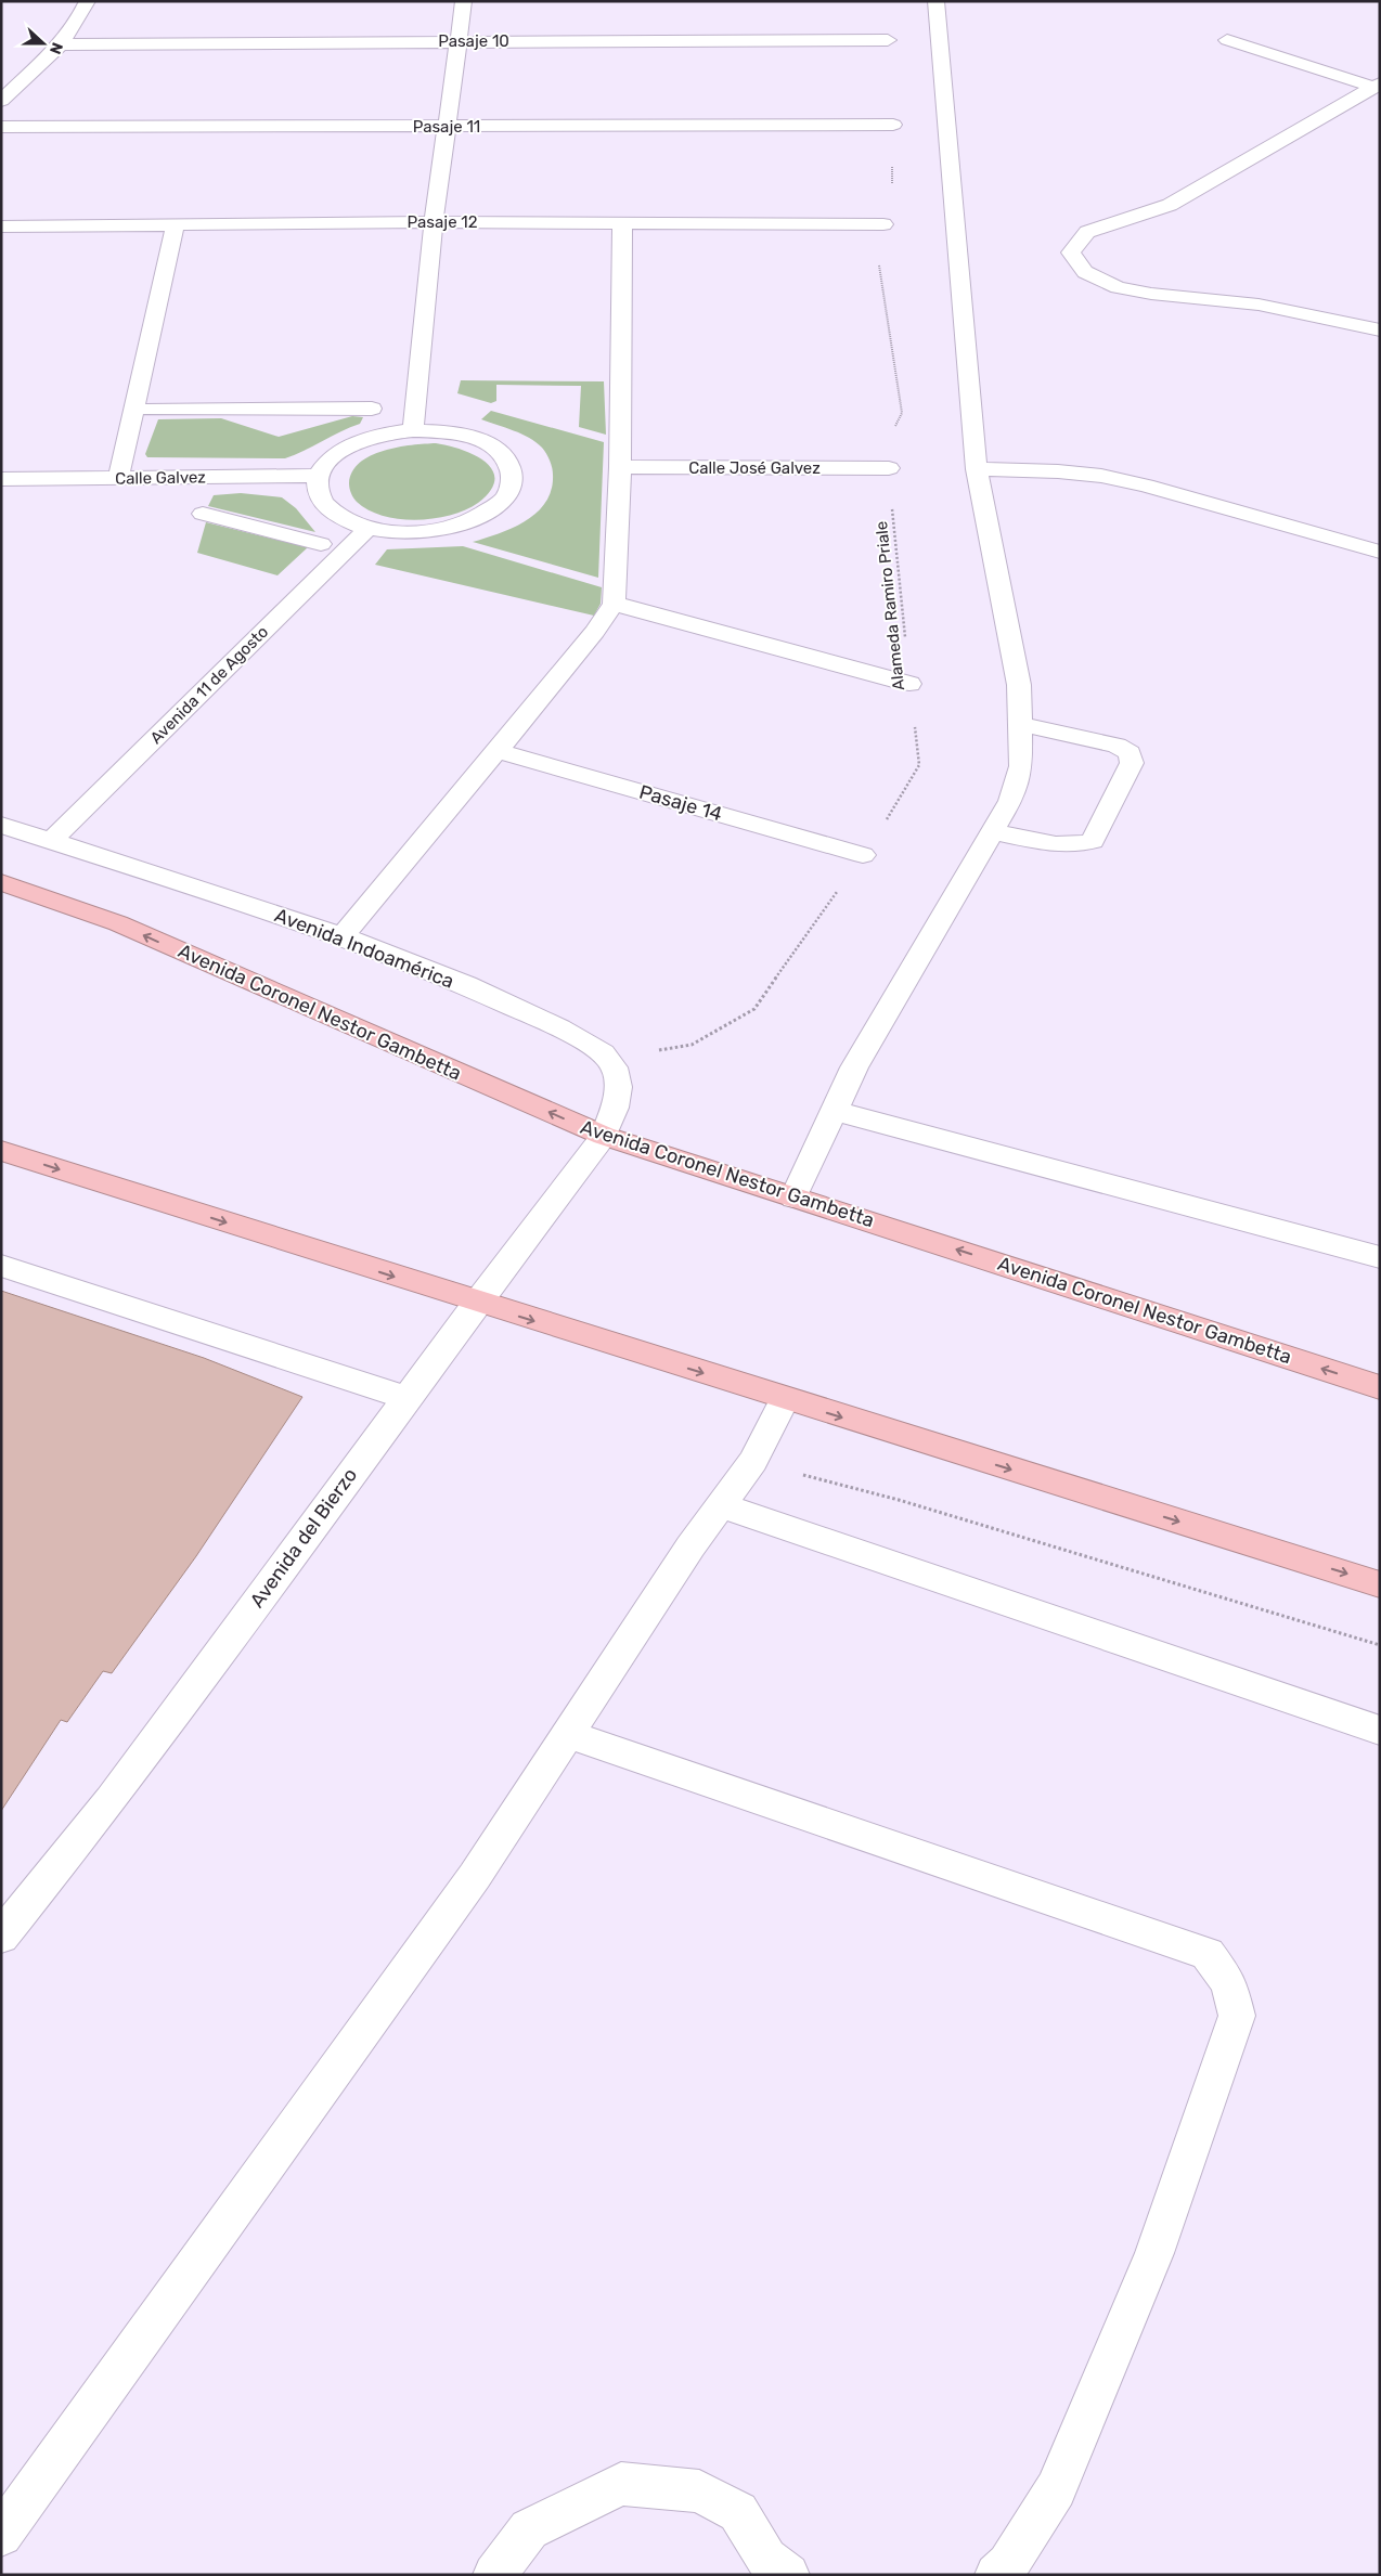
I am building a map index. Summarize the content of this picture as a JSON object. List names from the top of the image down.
{
  "streets": {
    "highway": ["Avenida Coronel Nestor Gambetta"],
    "street": [
      "Pasaje 10",
      "Pasaje 11",
      "Pasaje 12",
      "Calle José Galvez",
      "Calle Galvez",
      "Avenida 11 de Agosto",
      "Pasaje 14",
      "Avenida Indoamérica",
      "Avenida del Bierzo"
    ],
    "path": ["Alameda Ramiro Priale"]
  },
  "crossings": [
    ["Pasaje 11", "Alameda Ramiro Priale"],
    ["Pasaje 12", "Alameda Ramiro Priale"],
    ["Calle José Galvez", "Alameda Ramiro Priale"],
    ["Alameda Ramiro Priale", "Pasaje 14"],
    ["Alameda Ramiro Priale", "Avenida Indoamérica"],
    ["Avenida 11 de Agosto", "Avenida Indoamérica"],
    ["Avenida Coronel Nestor Gambetta", "Avenida del Bierzo"]
  ],
  "north": "right"
}
